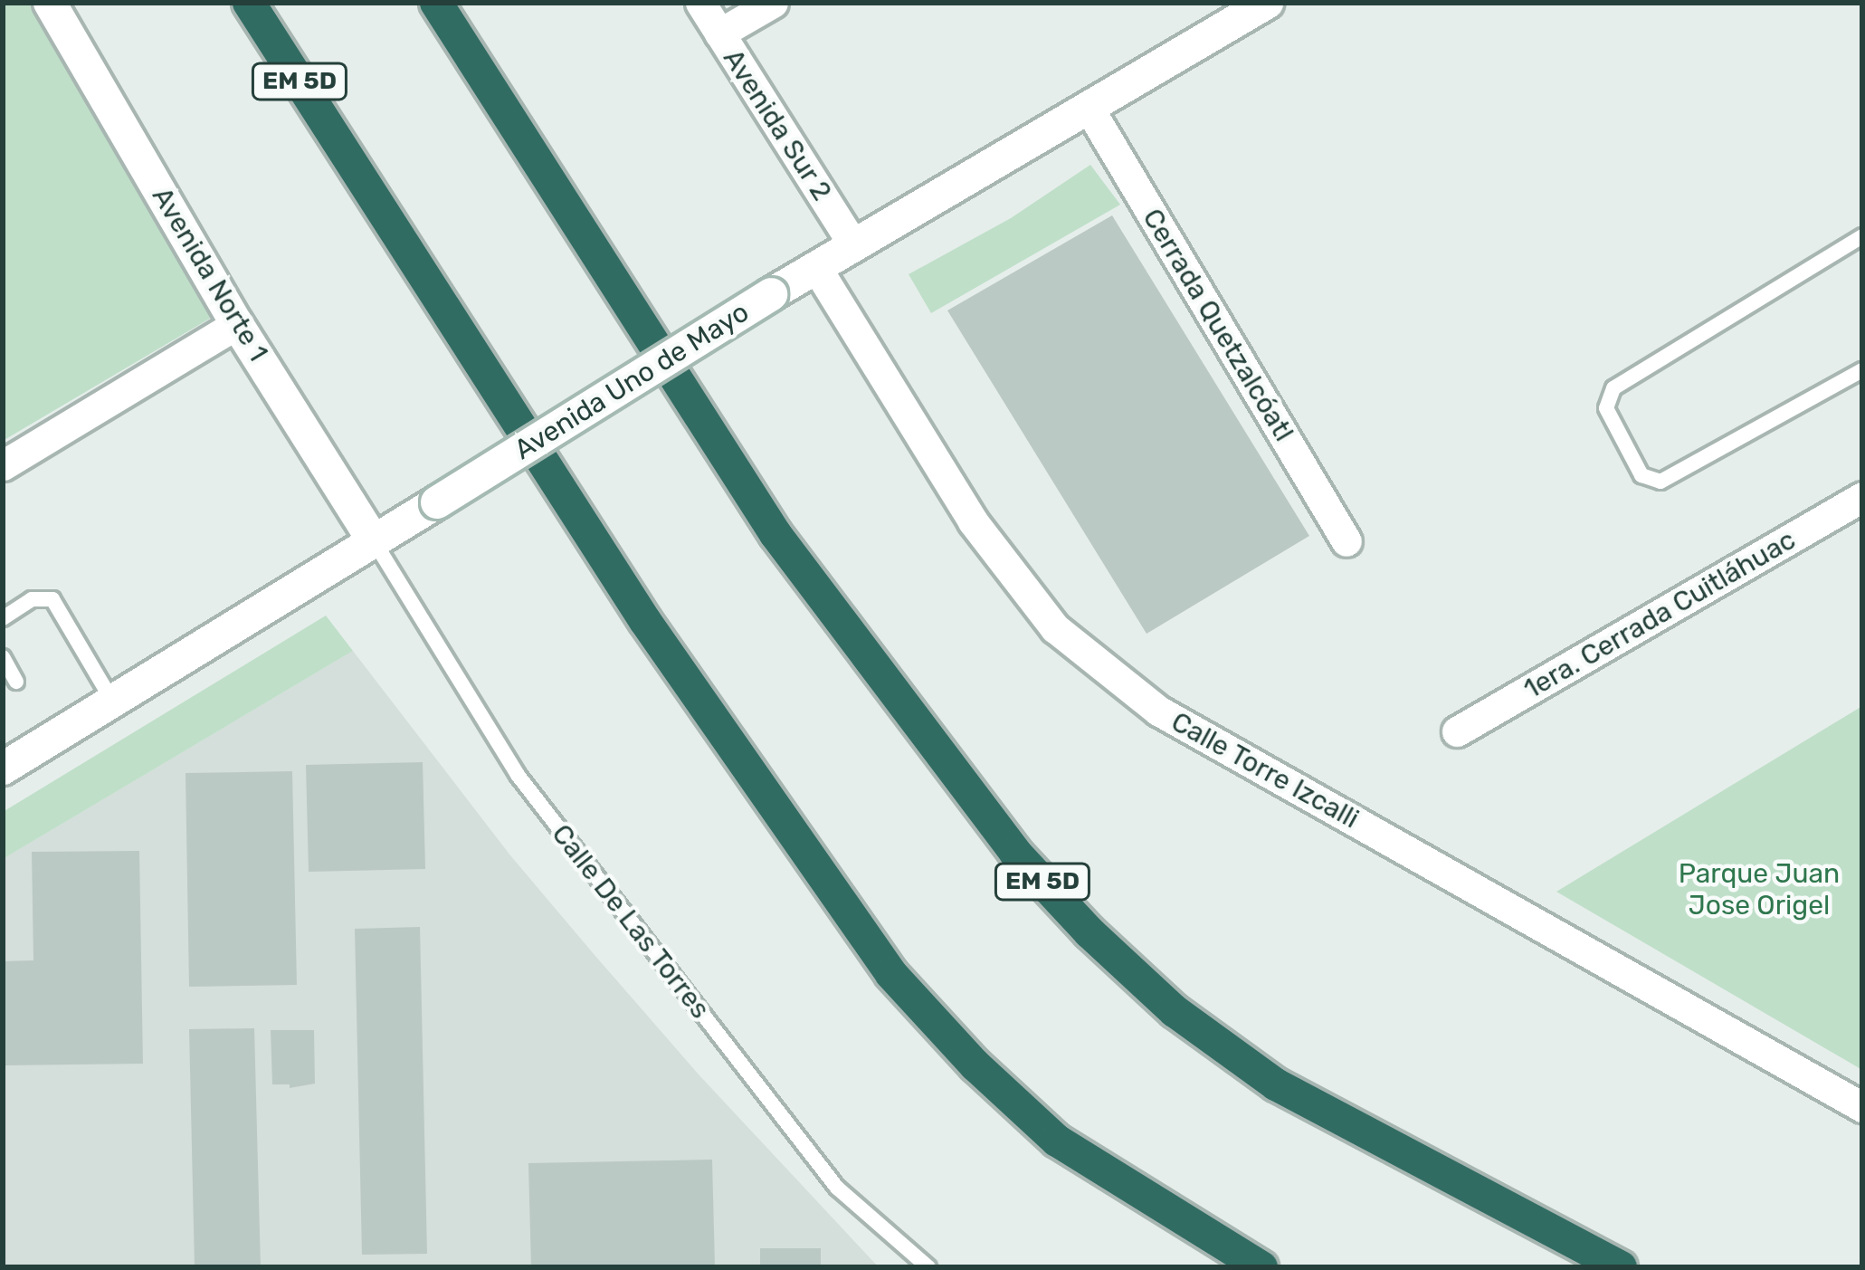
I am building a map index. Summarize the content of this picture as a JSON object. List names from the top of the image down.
{
  "streets": {
    "highway": ["EM 5D"],
    "main road": ["Avenida Norte 1", "Avenida Uno de Mayo"],
    "street": [
      "Avenida Sur 2",
      "Cerrada Quetzalcóatl",
      "1era. Cerrada Cuitláhuac",
      "Calle Torre Izcalli"
    ],
    "lane": ["Calle De Las Torres"]
  },
  "crossings": [
    ["Avenida Sur 2", "Avenida Uno de Mayo"],
    ["Avenida Norte 1", "Avenida Uno de Mayo"],
    ["Avenida Norte 1", "Calle De Las Torres"],
    ["Cerrada Quetzalcóatl", "Avenida Uno de Mayo"],
    ["Avenida Uno de Mayo", "Calle Torre Izcalli"],
    ["Avenida Uno de Mayo", "Calle De Las Torres"]
  ],
  "parks": ["Parque Juan Jose Origel"]
}
